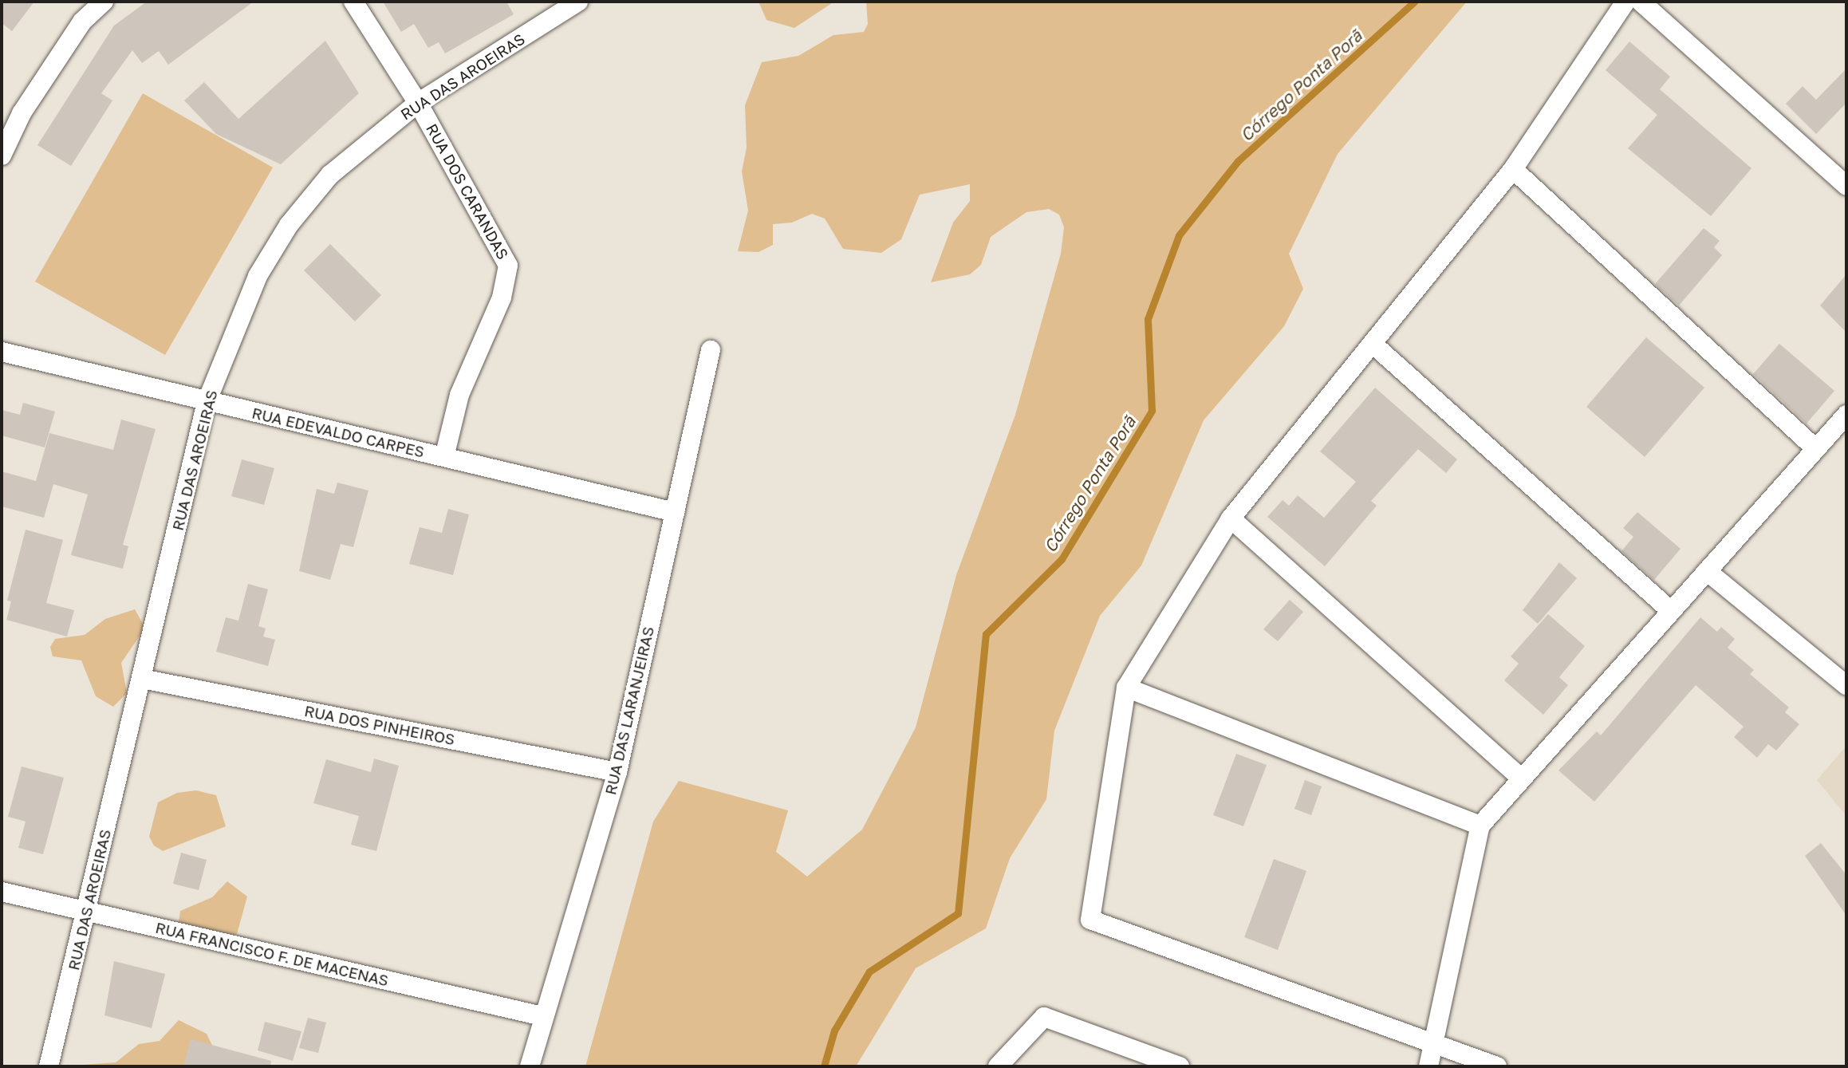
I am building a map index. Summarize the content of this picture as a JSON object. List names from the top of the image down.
{
  "streets": {
    "street": [
      "RUA DAS AROEIRAS",
      "RUA DOS CARANDAS",
      "RUA EDEVALDO CARPES",
      "RUA DAS LARANJEIRAS",
      "RUA DOS PINHEIROS",
      "RUA FRANCISCO F. DE MACENAS"
    ]
  },
  "crossings": [
    ["RUA DAS AROEIRAS", "RUA DOS CARANDAS"],
    ["RUA DAS AROEIRAS", "RUA EDEVALDO CARPES"],
    ["RUA DAS AROEIRAS", "RUA DOS PINHEIROS"],
    ["RUA DAS AROEIRAS", "RUA FRANCISCO F. DE MACENAS"],
    ["RUA DOS CARANDAS", "RUA EDEVALDO CARPES"],
    ["RUA EDEVALDO CARPES", "RUA DAS LARANJEIRAS"],
    ["RUA DAS LARANJEIRAS", "RUA DOS PINHEIROS"],
    ["RUA DAS LARANJEIRAS", "RUA FRANCISCO F. DE MACENAS"]
  ],
  "water": ["Córrego Ponta Porã"]
}
